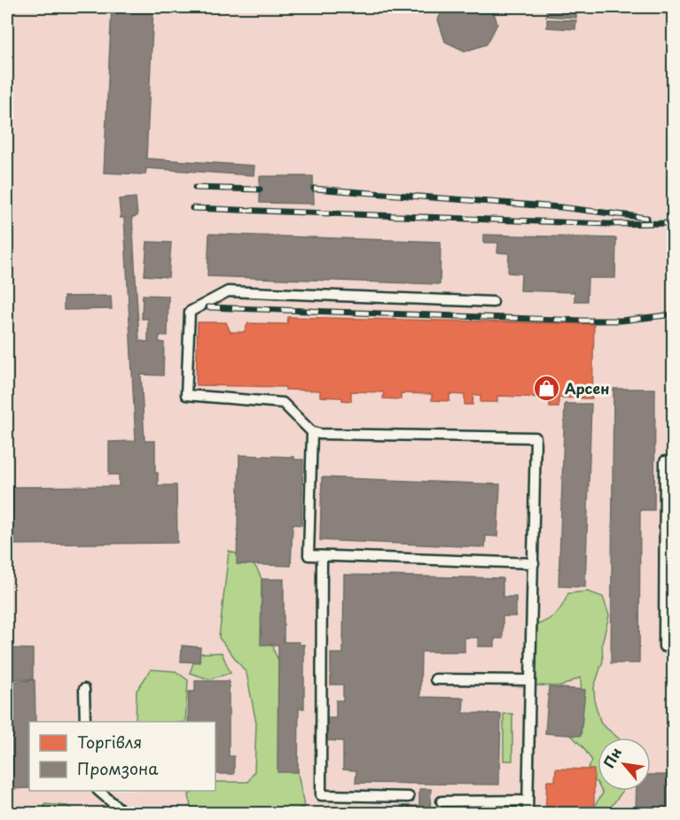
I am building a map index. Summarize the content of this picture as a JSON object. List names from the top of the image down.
{
  "places": {
    "shop": ["Арсен"]
  },
  "legend": ["Торгівля", "Промзона"],
  "north": "top left"
}
